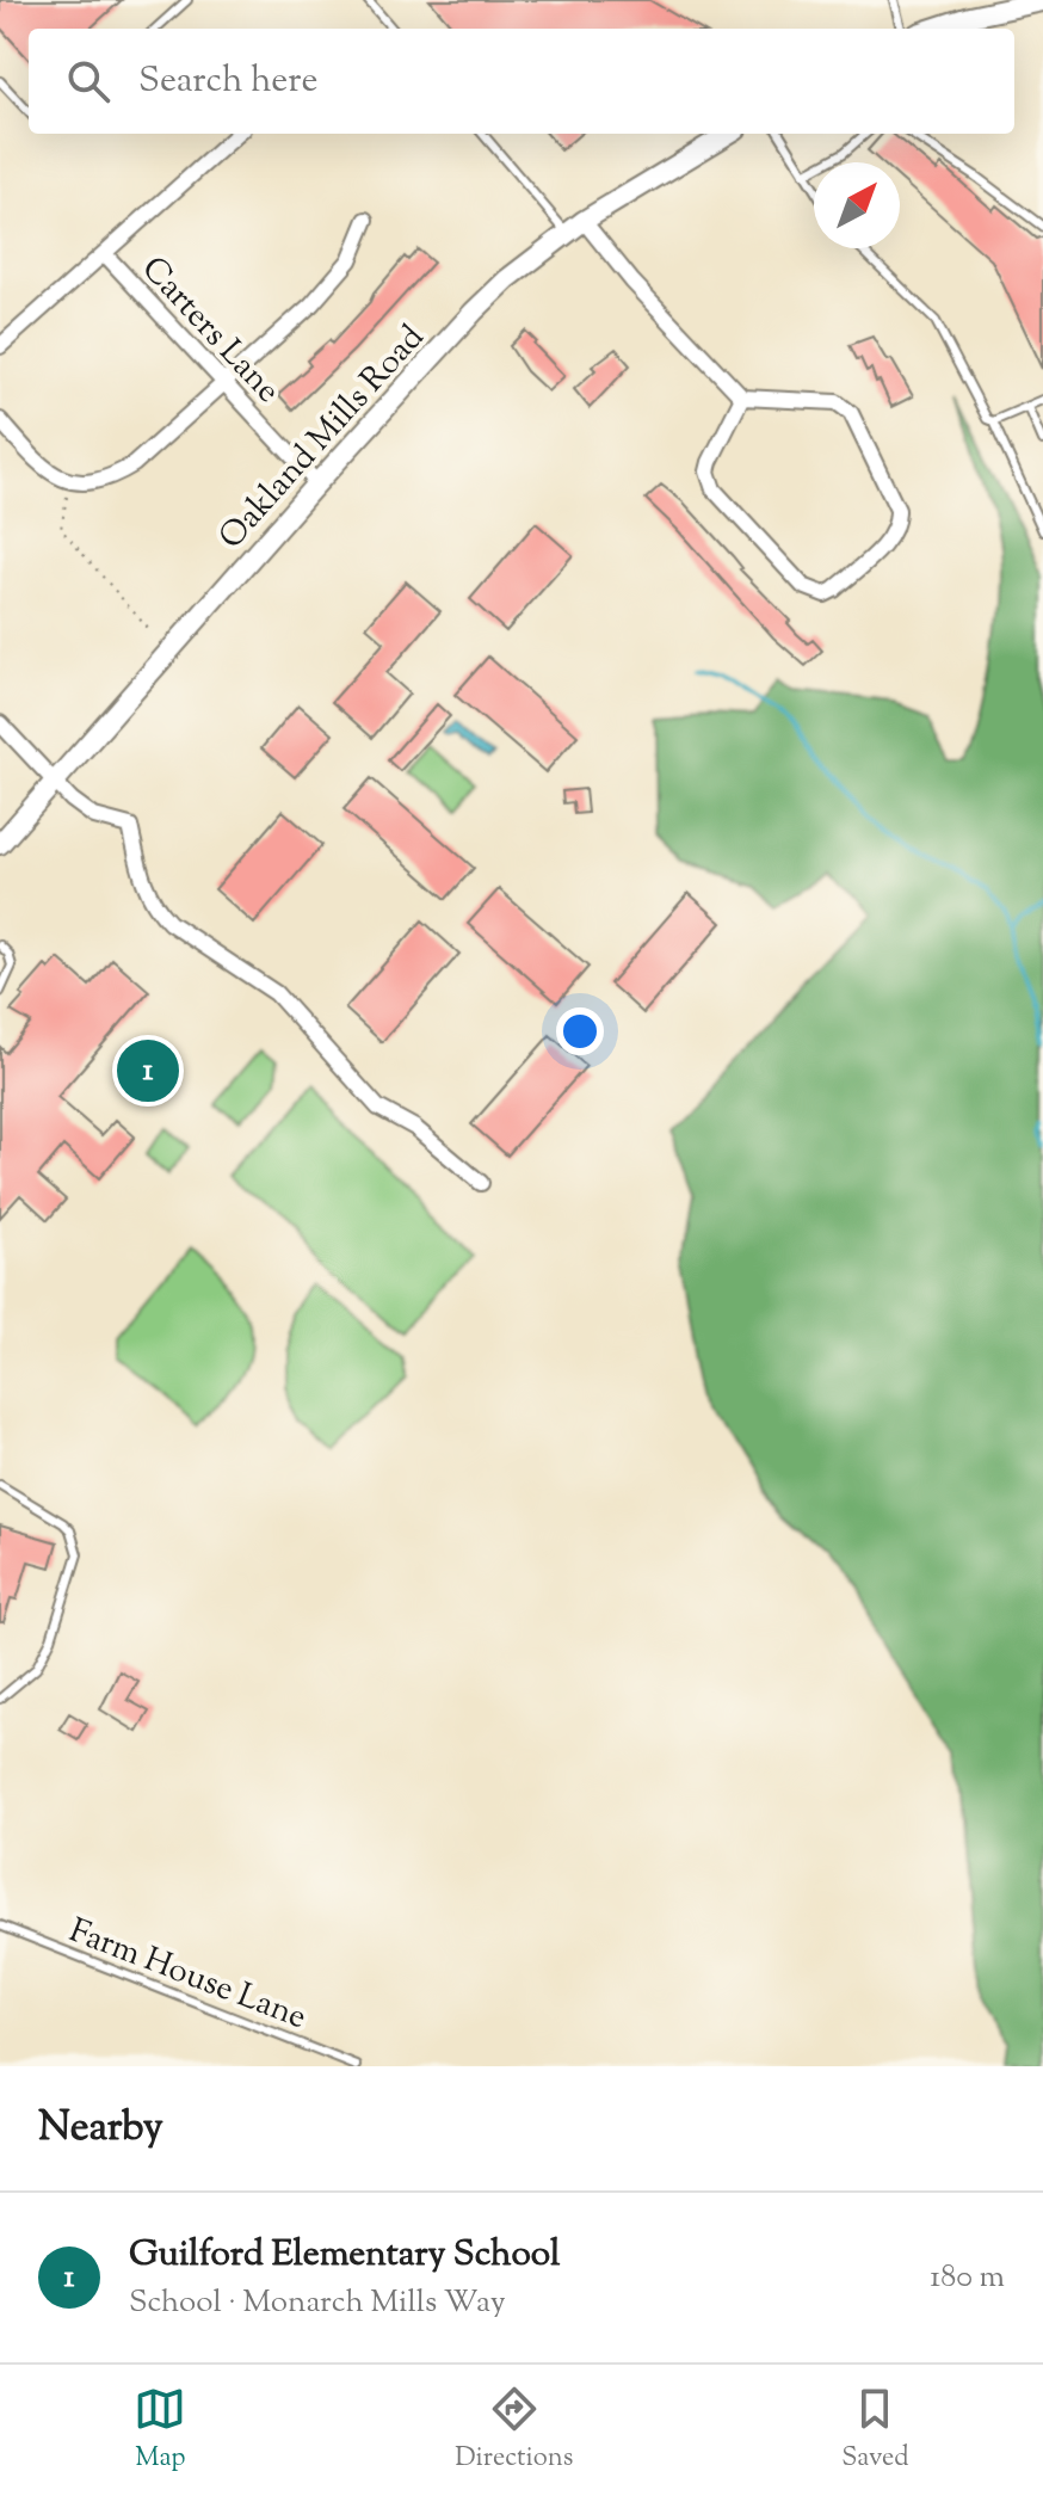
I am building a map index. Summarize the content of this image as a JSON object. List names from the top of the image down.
{
  "streets": {
    "street": ["Carters Lane", "Oakland Mills Road"],
    "lane": ["Farm House Lane"]
  },
  "crossings": [
    ["Carters Lane", "Oakland Mills Road"]
  ],
  "north": "top right",
  "page": {
    "search": "Search here",
    "pins": "1",
    "heading": "Nearby",
    "list": [
      {
        "mark": "1",
        "name": "Guilford Elementary School",
        "note": "School · Monarch Mills Way",
        "value": "180 m"
      }
    ],
    "nav": ["Map", "Directions", "Saved"]
  }
}
